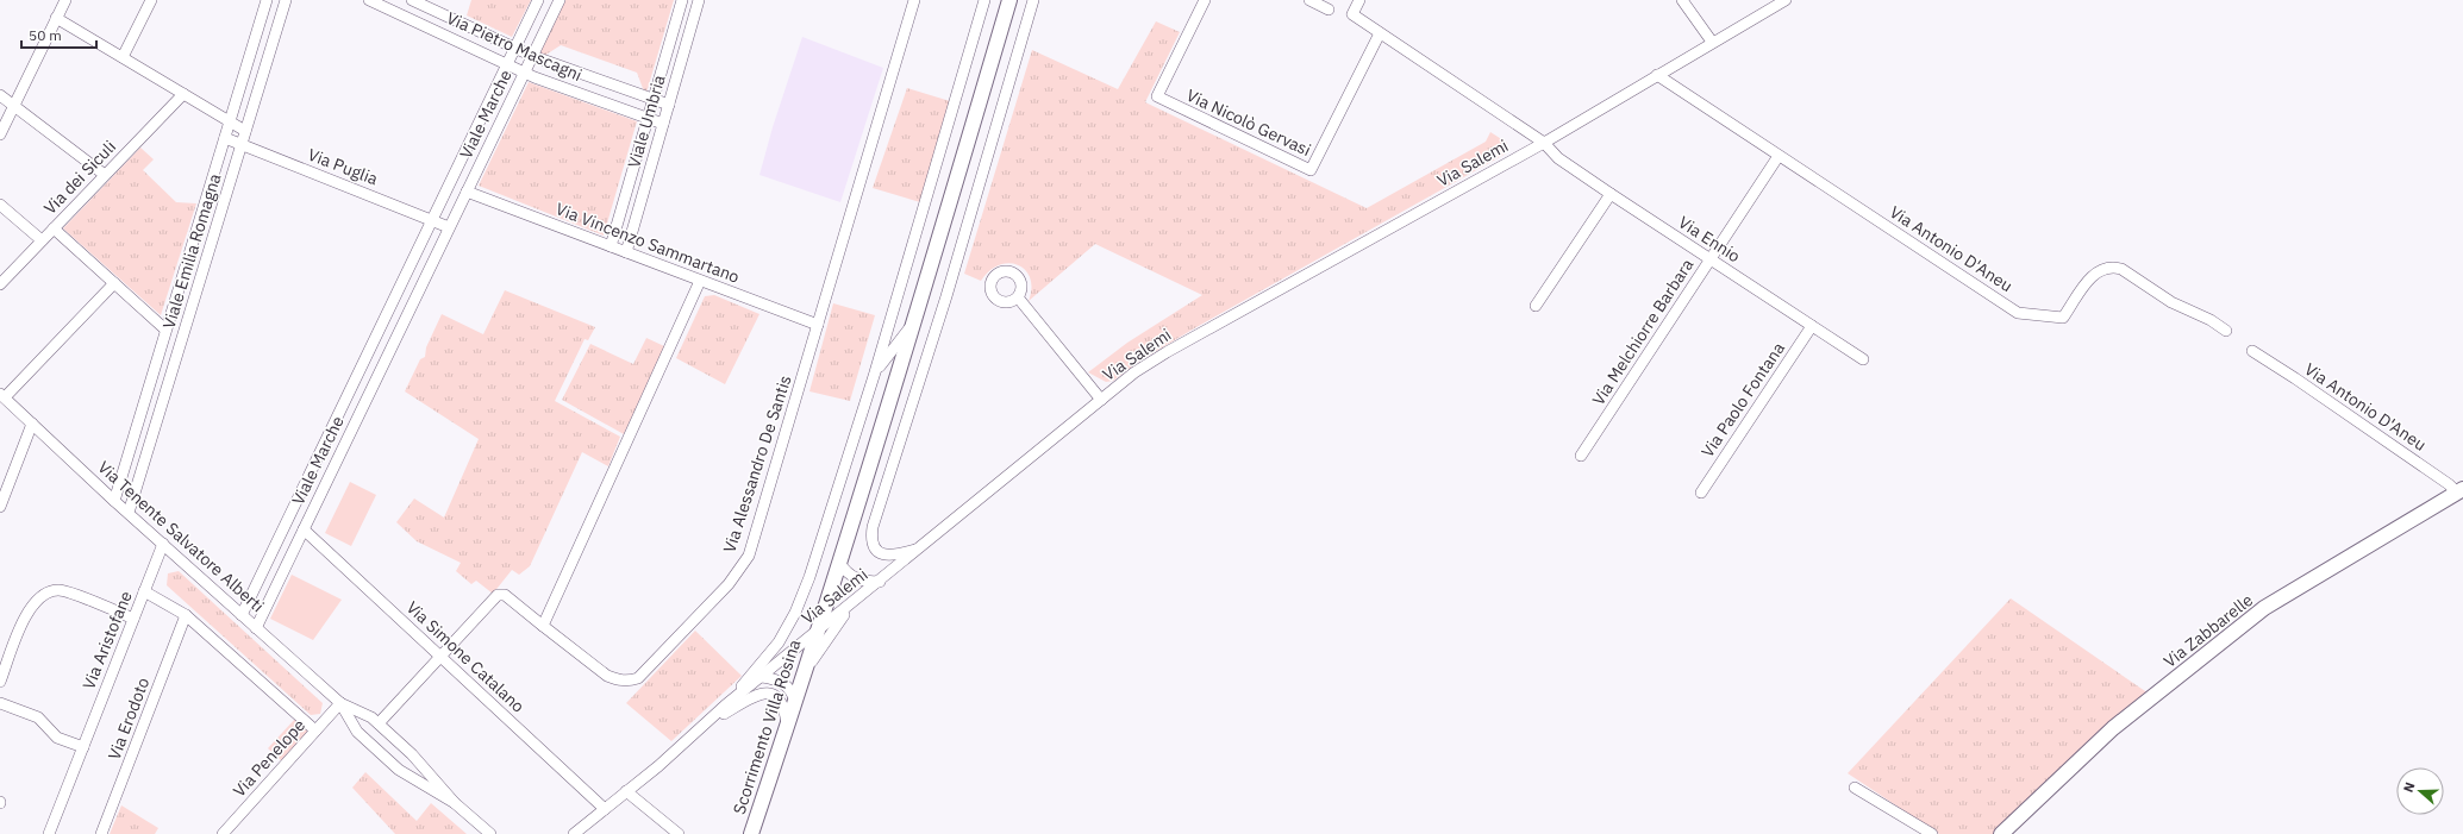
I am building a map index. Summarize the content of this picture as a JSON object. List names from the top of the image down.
{
  "streets": {
    "main road": ["Via Zabbarelle", "Scorrimento Villa Rosina"],
    "street": [
      "Via Pietro Mascagni",
      "Viale Marche",
      "Viale Umbria",
      "Via Nicolò Gervasi",
      "Via Salemi",
      "Via Puglia",
      "Via dei Siculi",
      "Via Ennio",
      "Via Vincenzo Sammartano",
      "Via Antonio D'Aneu",
      "Viale Emilia Romagna",
      "Via Melchiorre Barbara",
      "Via Paolo Fontana",
      "Via Alessandro De Santis",
      "Via Tenente Salvatore Alberti",
      "Via Aristofane",
      "Via Simone Catalano",
      "Via Erodoto",
      "Via Penelope"
    ]
  },
  "crossings": [
    ["Via Pietro Mascagni", "Viale Marche"],
    ["Via Pietro Mascagni", "Viale Umbria"],
    ["Viale Marche", "Via Puglia"],
    ["Viale Marche", "Via Vincenzo Sammartano"],
    ["Viale Marche", "Via Tenente Salvatore Alberti"],
    ["Viale Marche", "Via Simone Catalano"],
    ["Viale Umbria", "Via Vincenzo Sammartano"],
    ["Via Nicolò Gervasi", "Via Ennio"],
    ["Via Salemi", "Via Ennio"],
    ["Via Salemi", "Via Antonio D'Aneu"],
    ["Via Salemi", "Via Simone Catalano"],
    ["Via Salemi", "Scorrimento Villa Rosina"],
    ["Via Puglia", "Viale Emilia Romagna"],
    ["Via Ennio", "Via Melchiorre Barbara"],
    ["Via Ennio", "Via Paolo Fontana"],
    ["Via Vincenzo Sammartano", "Via Alessandro De Santis"],
    ["Via Antonio D'Aneu", "Via Melchiorre Barbara"],
    ["Via Antonio D'Aneu", "Via Zabbarelle"],
    ["Viale Emilia Romagna", "Via Tenente Salvatore Alberti"],
    ["Via Alessandro De Santis", "Via Tenente Salvatore Alberti"],
    ["Via Alessandro De Santis", "Via Simone Catalano"],
    ["Via Tenente Salvatore Alberti", "Via Aristofane"],
    ["Via Tenente Salvatore Alberti", "Via Penelope"]
  ],
  "scale_bar": "50 m",
  "north": "left"
}
